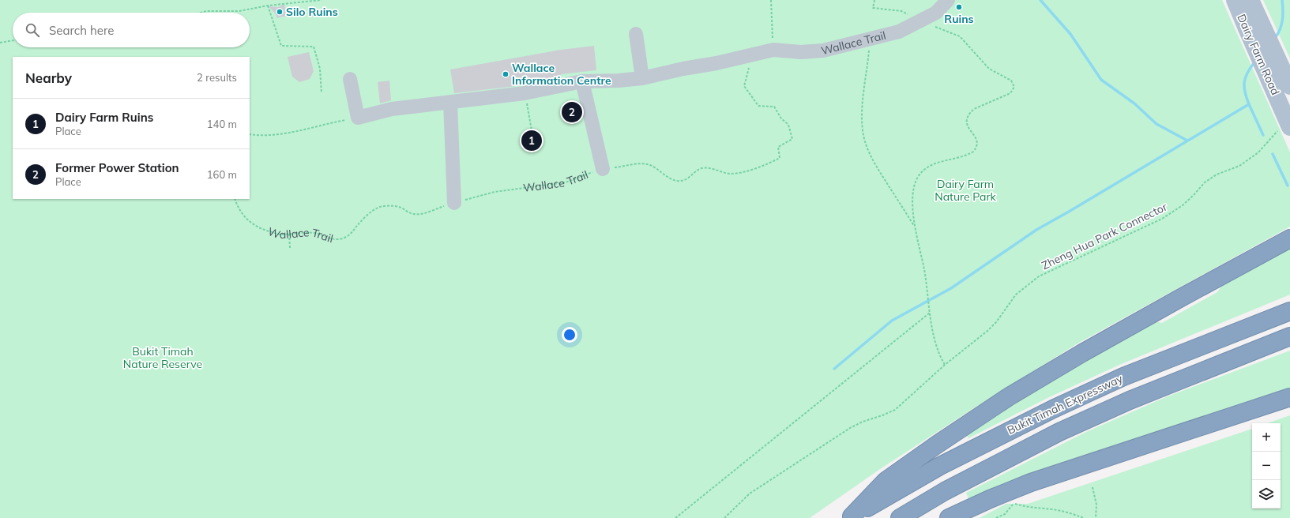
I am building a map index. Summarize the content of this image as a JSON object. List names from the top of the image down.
{
  "streets": {
    "highway": ["Bukit Timah Expressway"],
    "main road": ["Dairy Farm Road"],
    "lane": ["Wallace Trail"],
    "path": ["Zheng Hua Park Connector"]
  },
  "crossings": [
    ["Dairy Farm Road", "Zheng Hua Park Connector"]
  ],
  "parks": ["Dairy Farm Nature Park", "Bukit Timah Nature Reserve"],
  "places": ["Ruins", "Silo Ruins", "Wallace Information Centre"],
  "page": {
    "search": "Search here",
    "heading": ["Nearby", "2 results"],
    "list": [
      {
        "mark": "1",
        "name": "Dairy Farm Ruins",
        "note": "Place",
        "value": "140 m"
      },
      {
        "mark": "2",
        "name": "Former Power Station",
        "note": "Place",
        "value": "160 m"
      }
    ],
    "pins": ["2", "1"],
    "map_buttons": ["+", "−"]
  }
}
